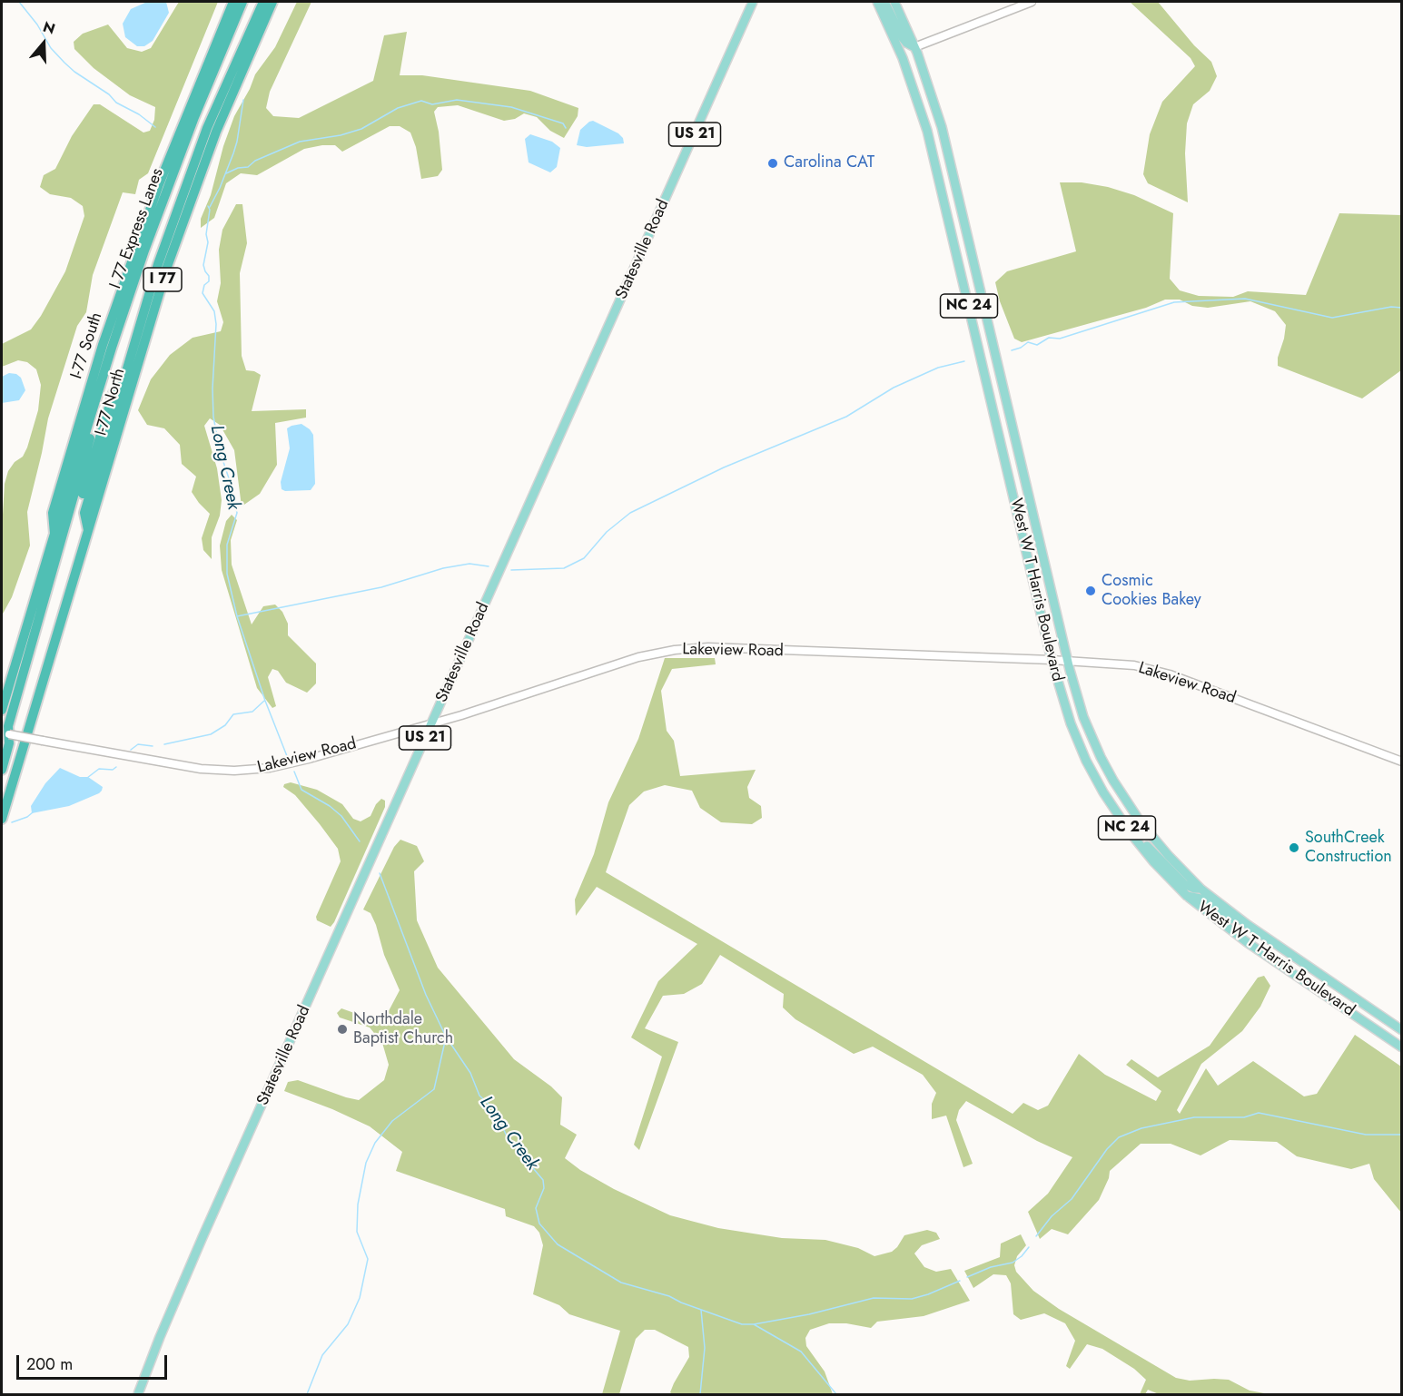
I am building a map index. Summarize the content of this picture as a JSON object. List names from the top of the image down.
{
  "streets": {
    "highway": [
      "I 77 Express Lanes",
      "I 77",
      "I-77 South",
      "I-77 North"
    ],
    "main road": [
      "US 21",
      "Statesville Road",
      "NC 24",
      "West W T Harris Boulevard",
      "Lakeview Road"
    ]
  },
  "crossings": [
    ["I 77 Express Lanes", "I-77 South"],
    ["I 77 Express Lanes", "I-77 North"],
    ["Statesville Road", "Lakeview Road"],
    ["West W T Harris Boulevard", "Lakeview Road"]
  ],
  "water": ["Long Creek"],
  "places": [
    "Carolina CAT",
    "Cosmic Cookies Bakey",
    "SouthCreek Construction",
    "Northdale Baptist Church"
  ],
  "scale_bar": "200 m",
  "north": "top"
}
